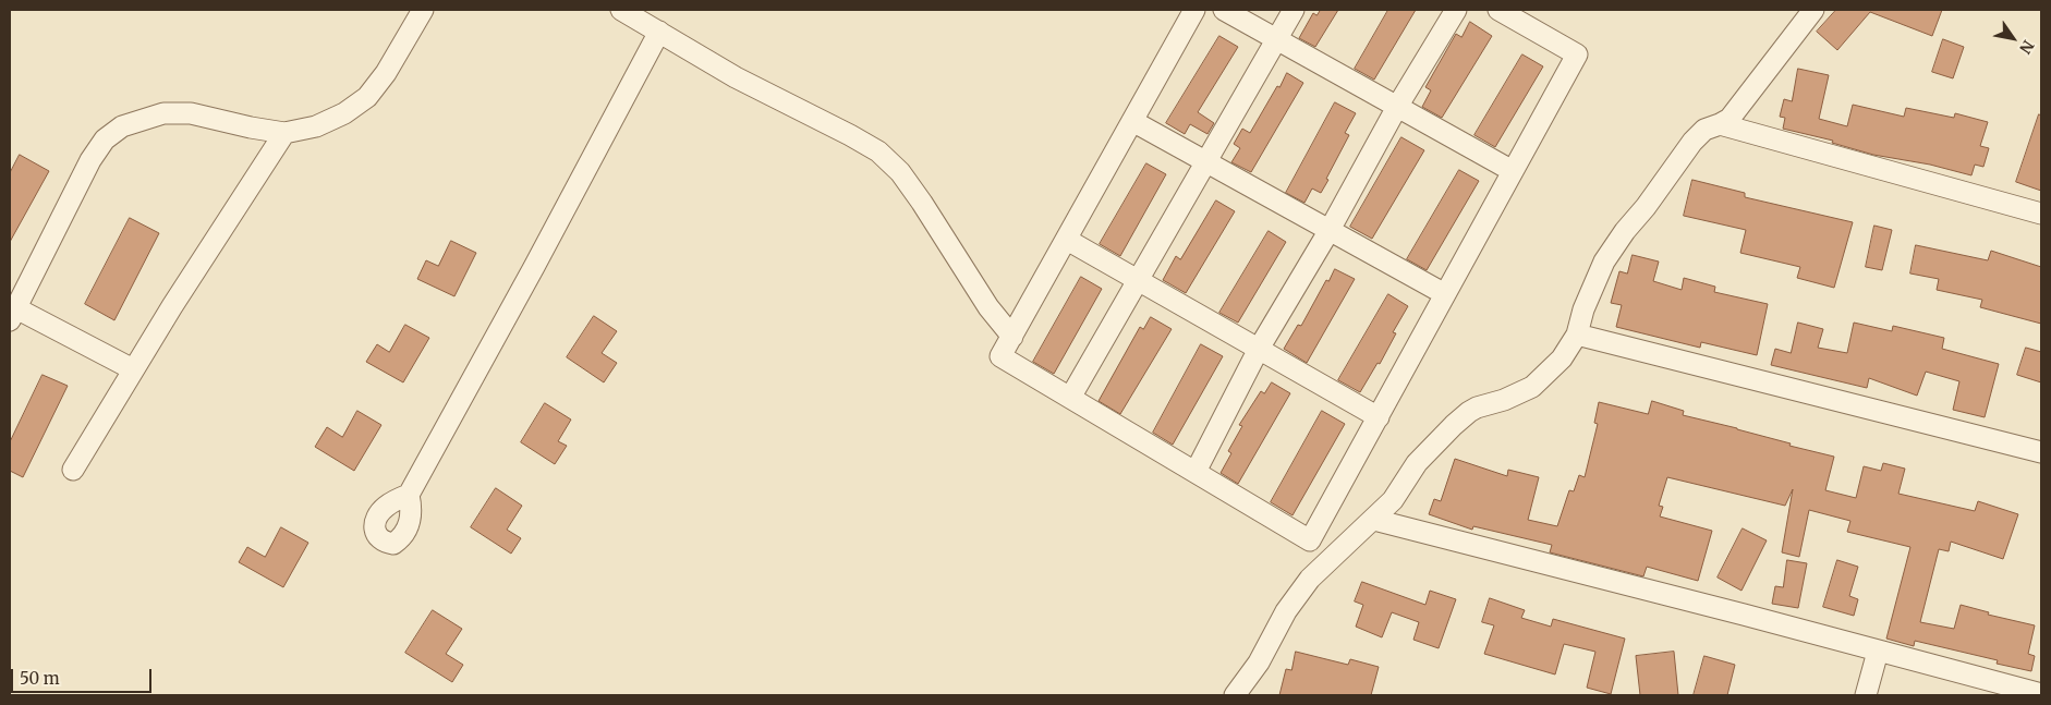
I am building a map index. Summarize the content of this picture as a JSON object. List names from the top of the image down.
{
  "scale_bar": "50 m",
  "north": "bottom right"
}
